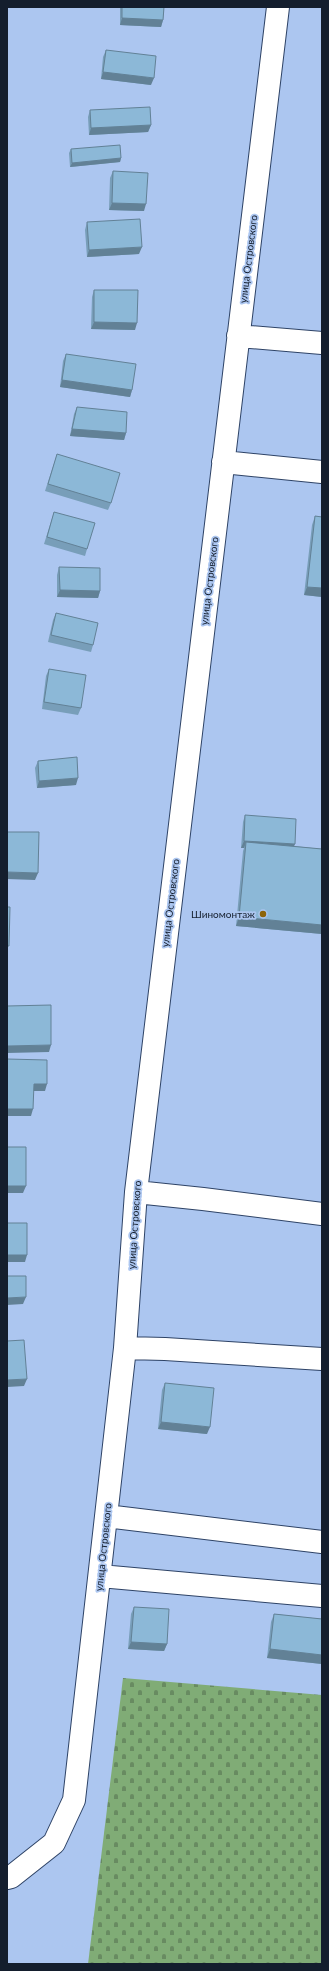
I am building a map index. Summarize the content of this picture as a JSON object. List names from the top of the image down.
{
  "streets": {
    "street": ["улица Островского"]
  },
  "places": ["Шиномонтаж"]
}
